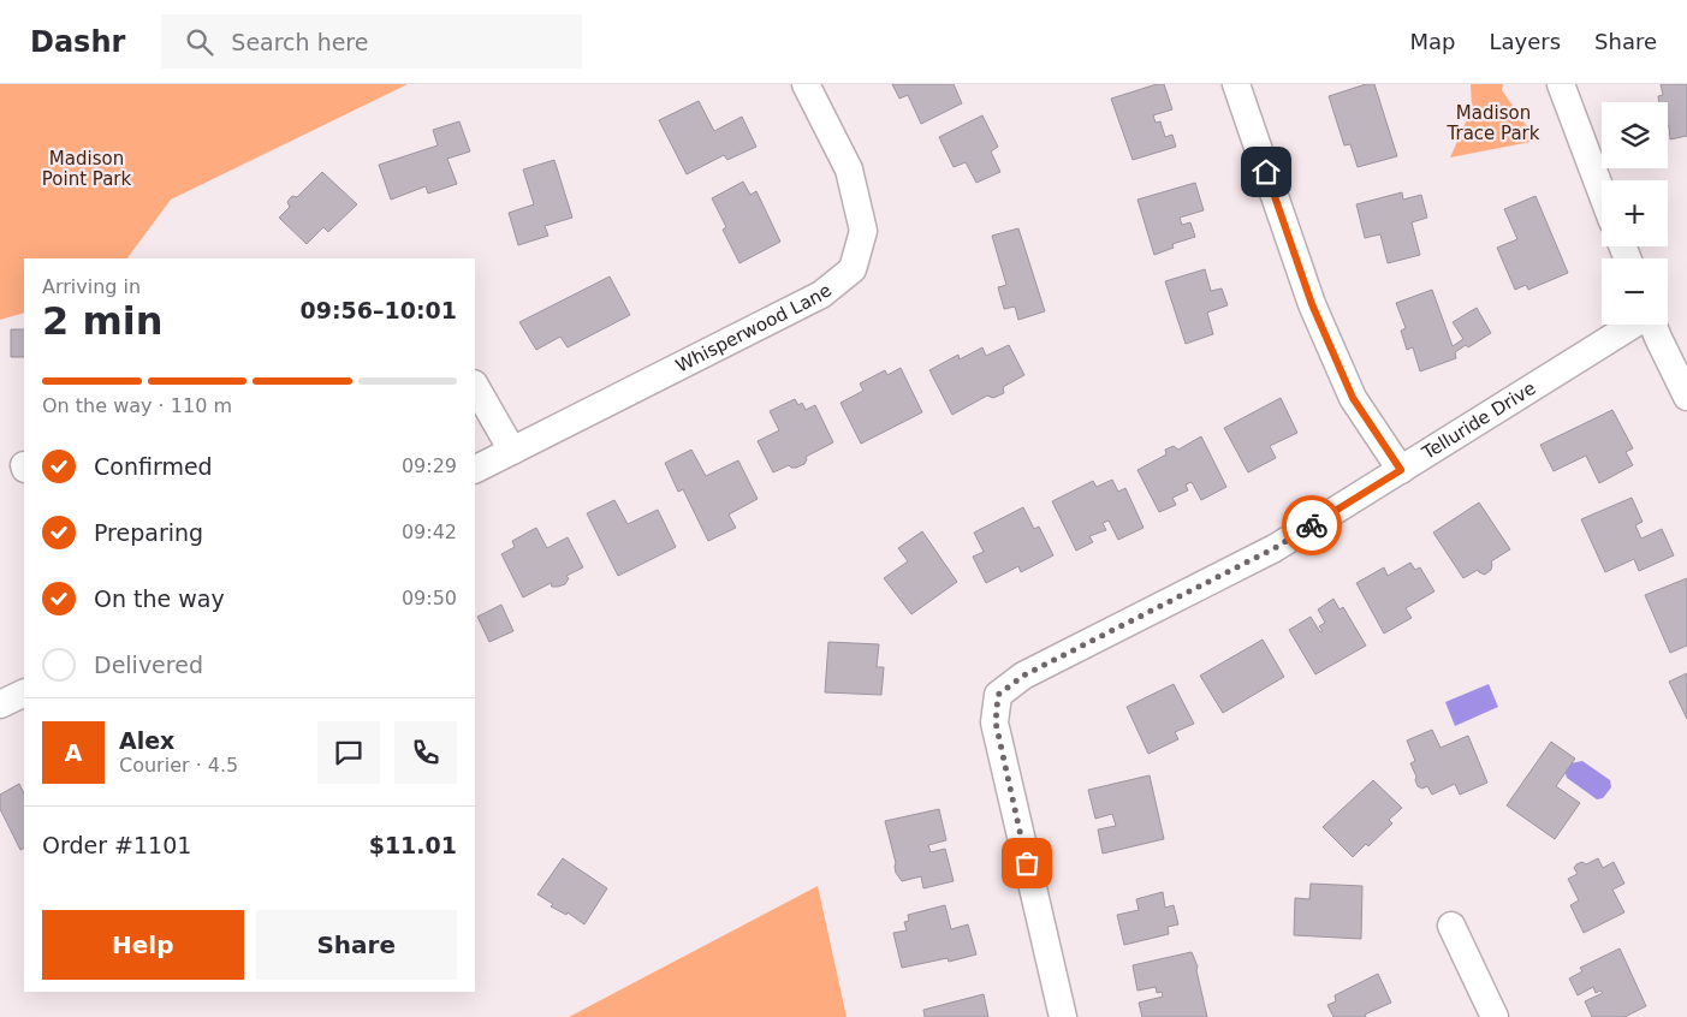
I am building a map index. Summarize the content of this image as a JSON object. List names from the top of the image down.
{
  "streets": {
    "street": ["Whisperwood Lane", "Telluride Drive"]
  },
  "parks": ["Madison Trace Park", "Madison Point Park"],
  "page": {
    "header": "Dashr",
    "search": "Search here",
    "nav": ["Map", "Layers", "Share"],
    "map_buttons": ["+", "−"],
    "heading": ["2 min", "Arriving in", "09:56–10:01"],
    "panel": [
      "Alex",
      "Courier · 4.5",
      "Order #1101",
      "$11.01"
    ],
    "bar": "On the way · 110 m",
    "list": [
      ["Confirmed", "09:29"],
      ["Preparing", "09:42"],
      ["On the way", "09:50"],
      "Delivered"
    ],
    "round": "A",
    "buttons": ["Help", "Share"]
  }
}
